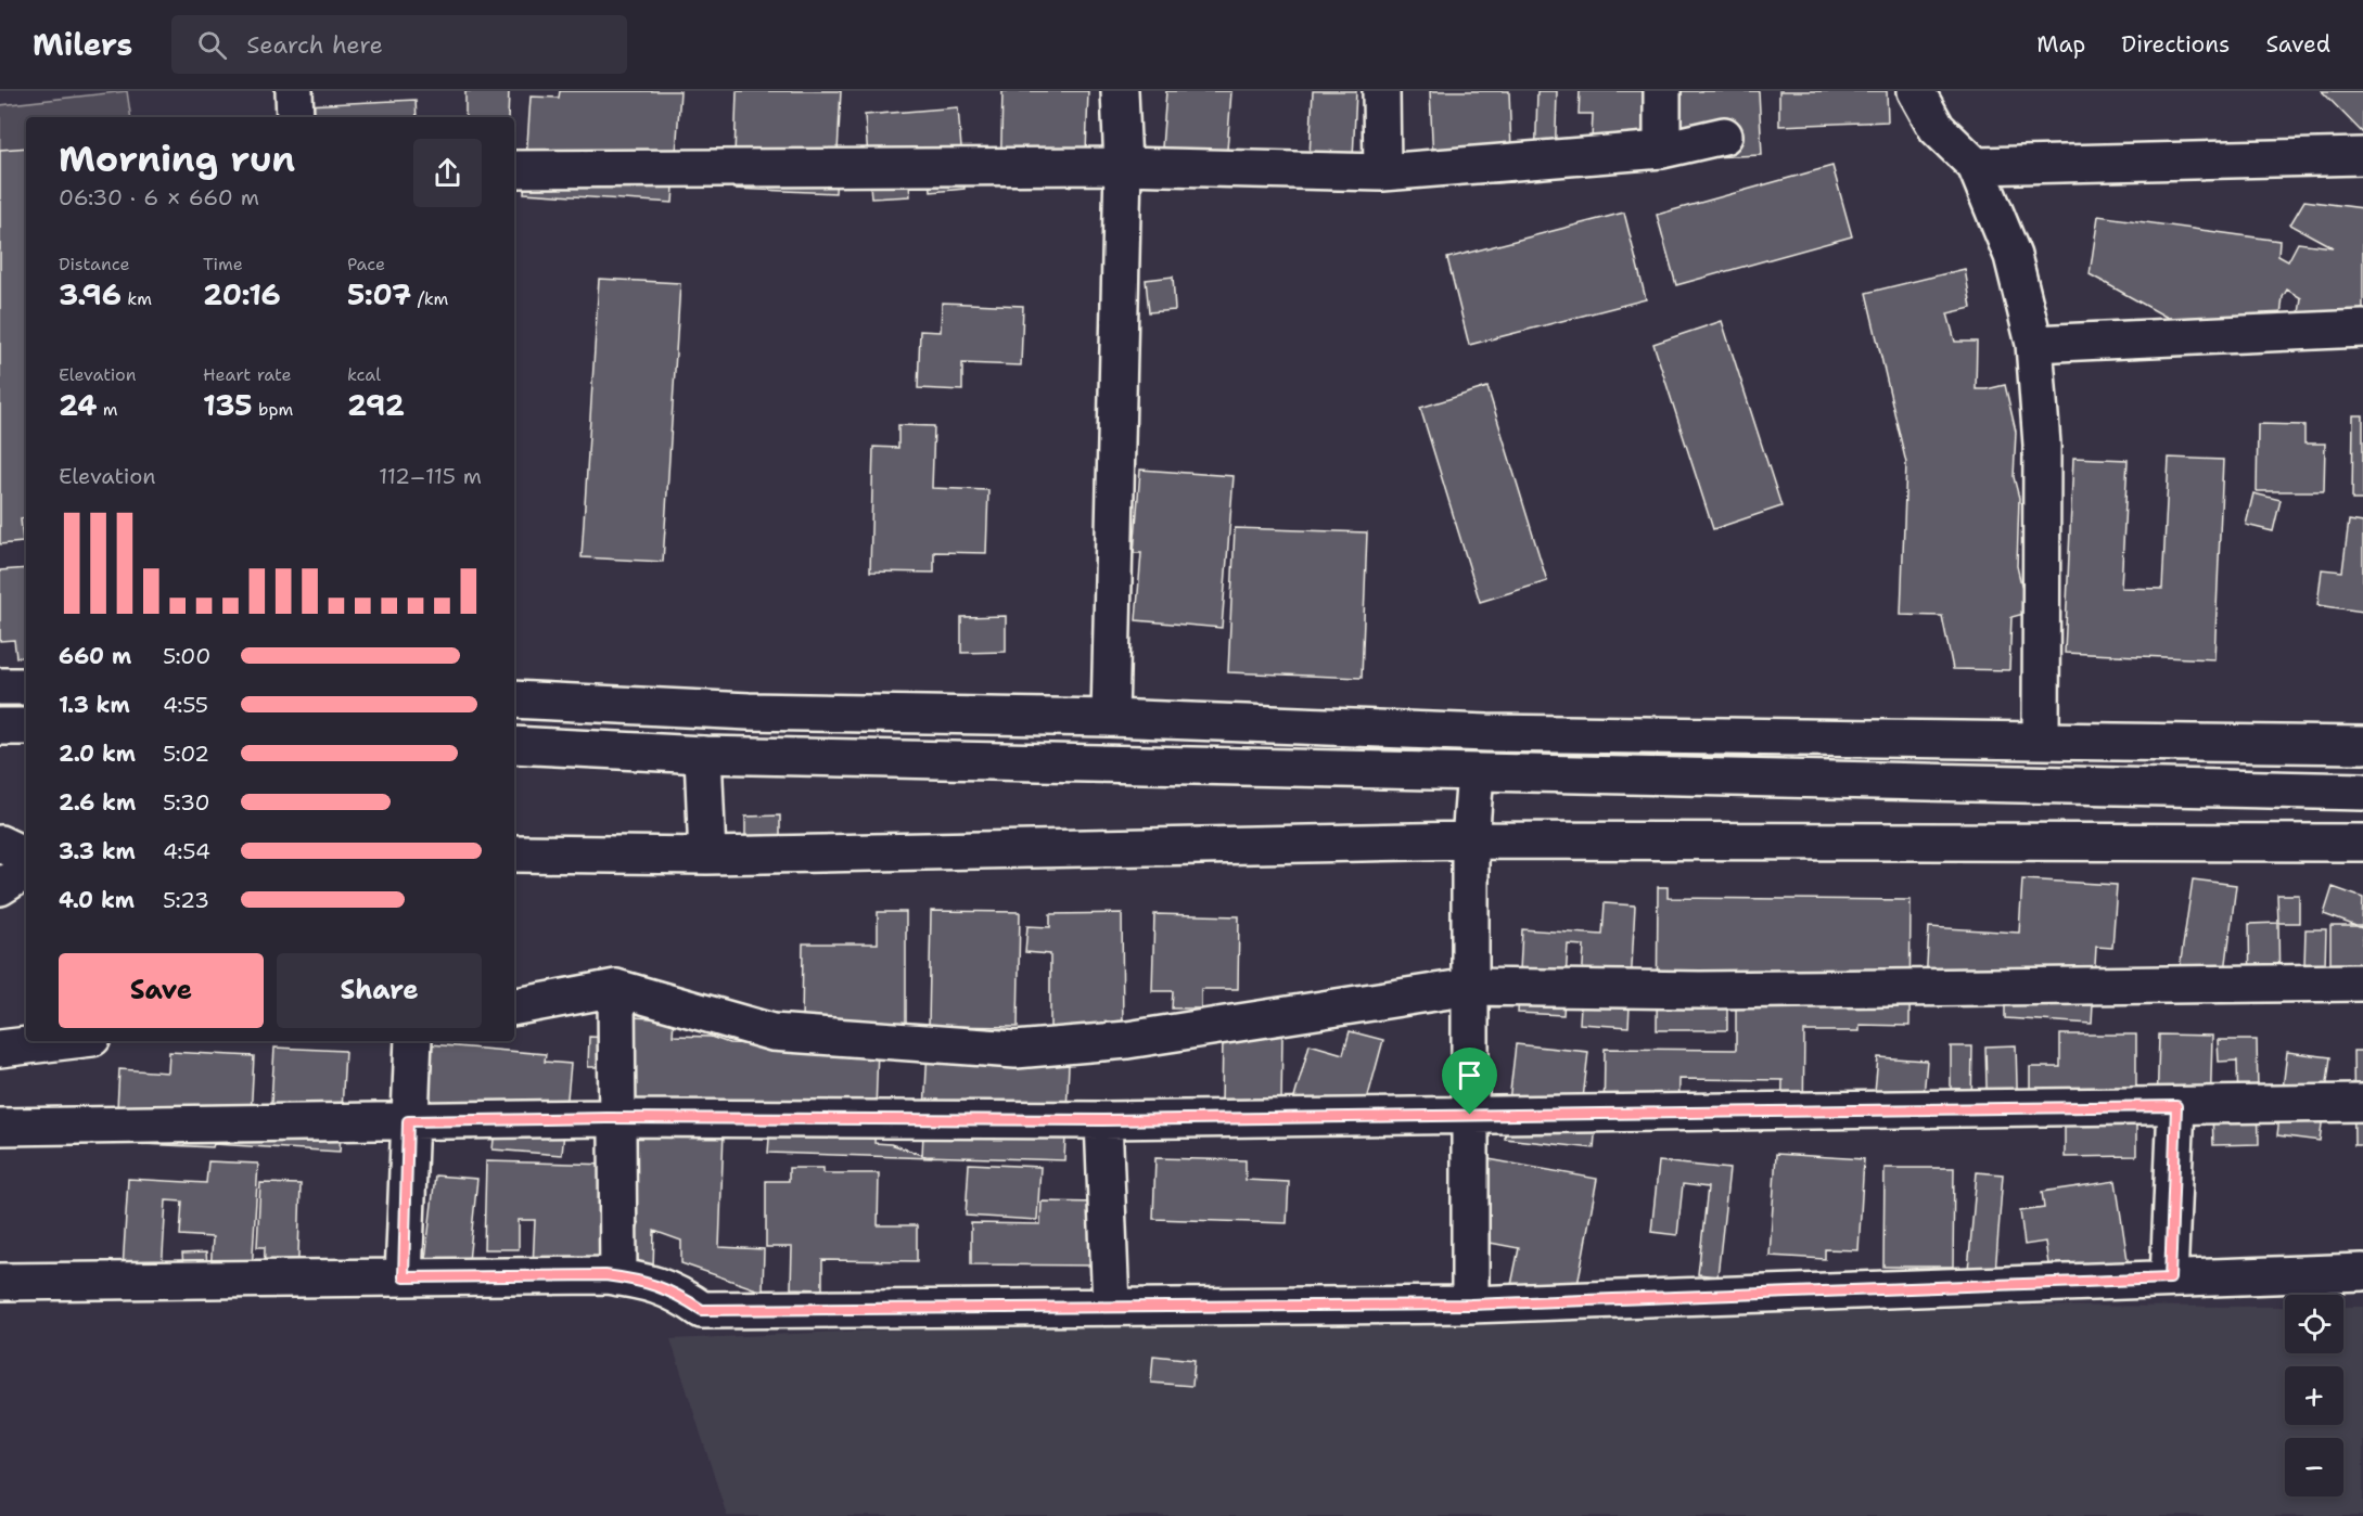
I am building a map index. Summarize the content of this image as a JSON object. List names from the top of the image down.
{
  "page": {
    "header": "Milers",
    "search": "Search here",
    "nav": ["Map", "Directions", "Saved"],
    "heading": ["Morning run", "06:30 · 6 × 660 m"],
    "stats": [
      ["Distance", "3.96 km"],
      ["Time", "20:16"],
      ["Pace", "5:07 /km"],
      ["Elevation", "24 m"],
      ["Heart rate", "135 bpm"],
      ["kcal", "292"]
    ],
    "chart": ["Elevation", "112–115 m"],
    "list": [
      {
        "name": "660 m",
        "note": "5:00"
      },
      {
        "name": "1.3 km",
        "note": "4:55"
      },
      {
        "name": "2.0 km",
        "note": "5:02"
      },
      {
        "name": "2.6 km",
        "note": "5:30"
      },
      {
        "name": "3.3 km",
        "note": "4:54"
      },
      {
        "name": "4.0 km",
        "note": "5:23"
      }
    ],
    "buttons": ["Save", "Share"],
    "map_buttons": ["+", "−"]
  }
}
